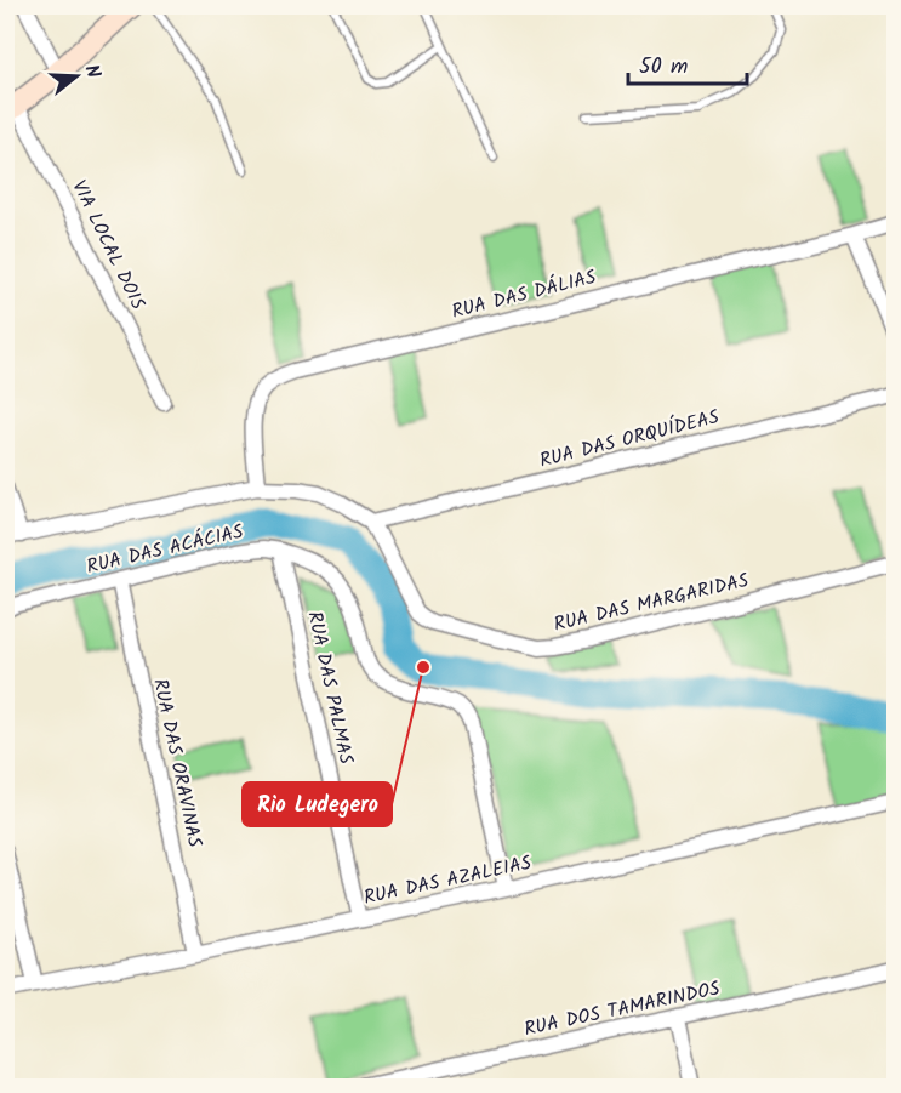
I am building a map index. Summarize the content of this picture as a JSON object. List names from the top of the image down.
{
  "streets": {
    "street": [
      "VIA LOCAL DOIS",
      "RUA DAS DÁLIAS",
      "RUA DAS ORQUÍDEAS",
      "RUA DAS ACÁCIAS",
      "RUA DAS MARGARIDAS",
      "RUA DAS PALMAS",
      "RUA DAS ORAVINAS",
      "RUA DAS AZALEIAS",
      "RUA DOS TAMARINDOS"
    ]
  },
  "crossings": [
    ["RUA DAS ORQUÍDEAS", "RUA DAS MARGARIDAS"],
    ["RUA DAS ACÁCIAS", "RUA DAS PALMAS"],
    ["RUA DAS ACÁCIAS", "RUA DAS ORAVINAS"],
    ["RUA DAS ACÁCIAS", "RUA DAS AZALEIAS"],
    ["RUA DAS PALMAS", "RUA DAS AZALEIAS"],
    ["RUA DAS ORAVINAS", "RUA DAS AZALEIAS"]
  ],
  "places": ["Rio Ludegero"],
  "scale_bar": "50 m",
  "north": "right"
}
